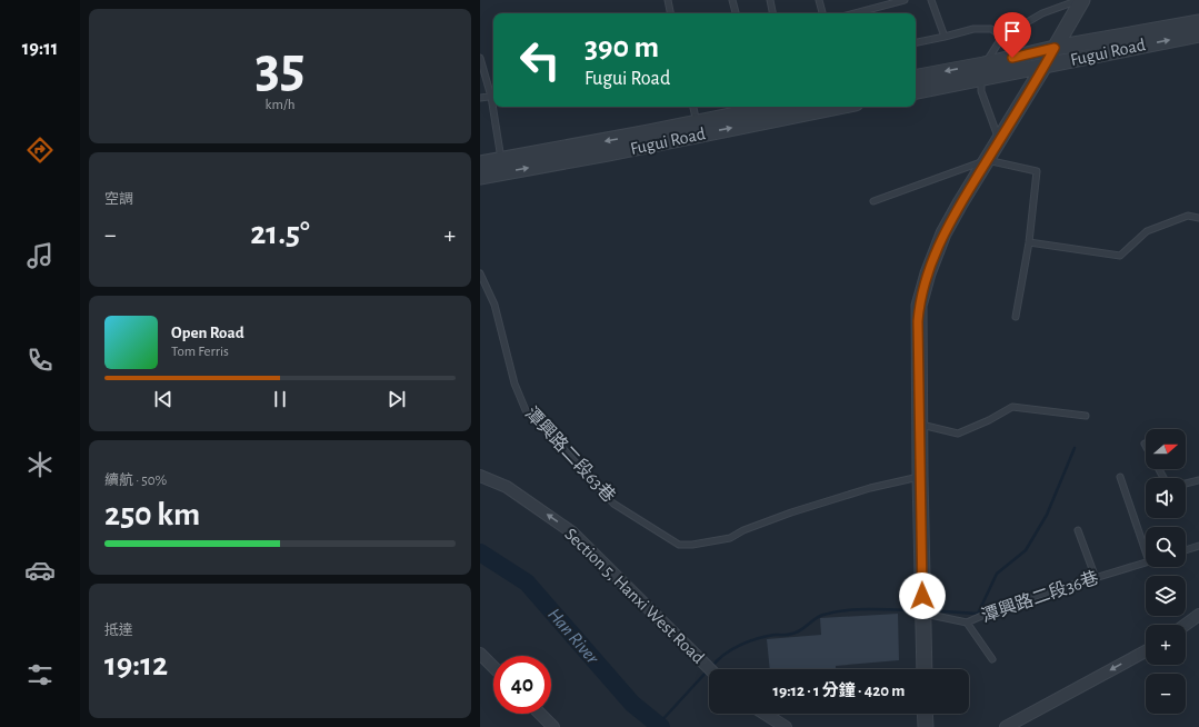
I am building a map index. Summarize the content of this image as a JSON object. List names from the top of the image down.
{
  "streets": {
    "street": ["Fugui Road", "Section 5, Hanxi West Road"],
    "lane": ["潭興路二段63巷", "潭興路二段36巷"]
  },
  "one_way": ["Section 5, Hanxi West Road"],
  "water": ["Han River"],
  "north": "right",
  "page": {
    "tabs": "19:11",
    "tile": [
      ["35", "km/h"],
      "空調",
      ["續航 · 50%", "250 km"],
      ["抵達", "19:12"]
    ],
    "turn": ["390 m", "Fugui Road"],
    "heat": ["−", "21.5°", "+"],
    "song": ["Open Road", "Tom Ferris"],
    "map_buttons": ["+", "−"],
    "limit": "40",
    "trip": "19:12 · 1 分鐘 · 420 m"
  }
}
